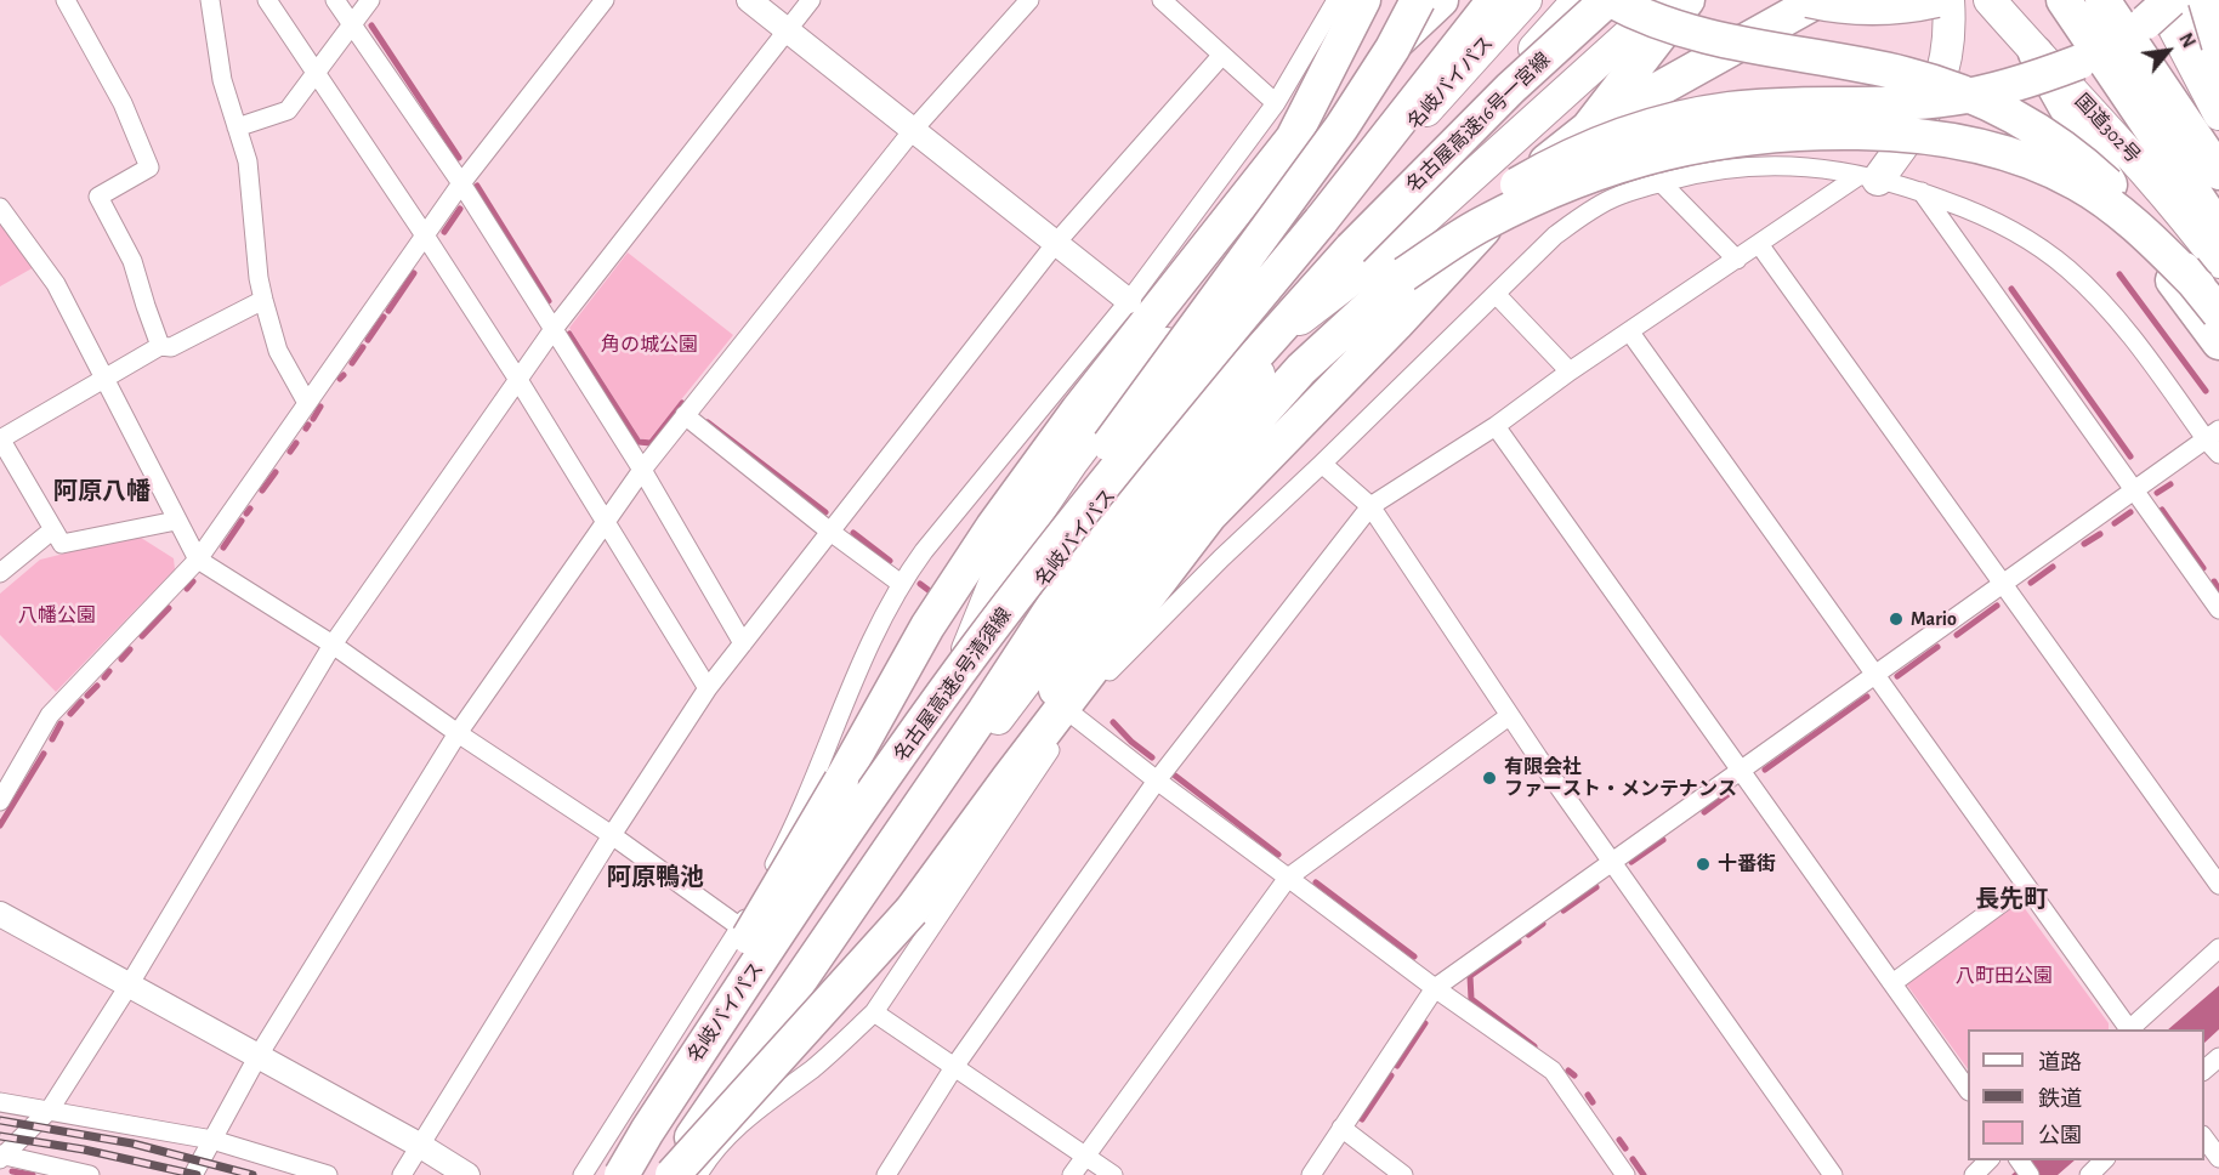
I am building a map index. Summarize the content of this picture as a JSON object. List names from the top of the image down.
{
  "streets": {
    "highway": [
      "名岐バイパス",
      "名古屋高速16号一宮線",
      "国道302号",
      "名古屋高速6号清須線"
    ]
  },
  "crossings": [
    ["名古屋高速16号一宮線", "名古屋高速6号清須線"]
  ],
  "districts": ["阿原八幡", "阿原鴨池", "長先町"],
  "parks": ["角の城公園", "八幡公園", "八町田公園"],
  "places": ["Mario", "有限会社 ファースト・メンテナンス", "十番街"],
  "legend": ["道路", "鉄道", "公園"],
  "north": "top right"
}
